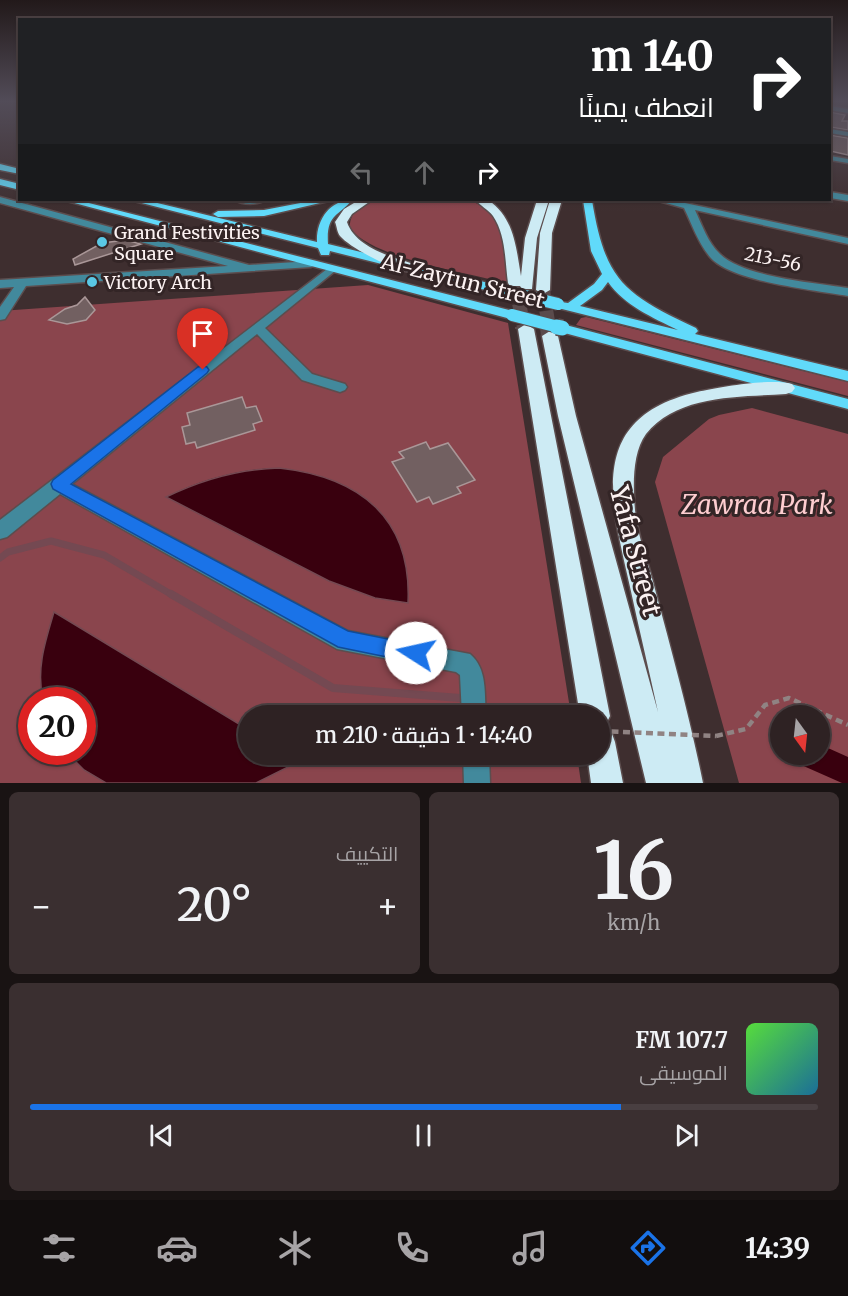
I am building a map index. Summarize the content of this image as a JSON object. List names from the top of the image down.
{
  "streets": {
    "highway": ["Yafa Street"],
    "main road": ["Al-Zaytun Street"],
    "street": ["213-56"]
  },
  "crossings": [
    ["Al-Zaytun Street", "Yafa Street"]
  ],
  "parks": ["Zawraa Park"],
  "places": ["Grand Festivities Square", "Victory Arch"],
  "north": "bottom",
  "page": {
    "turn": ["140 m", "انعطف يمينًا"],
    "limit": "20",
    "trip": "14:40 · 1 دقيقة · 210 m",
    "tile": [
      ["16", "km/h"],
      "التكييف"
    ],
    "heat": ["−", "20°", "+"],
    "song": ["107.7 FM", "الموسيقى"],
    "tabs": "14:39"
  }
}
